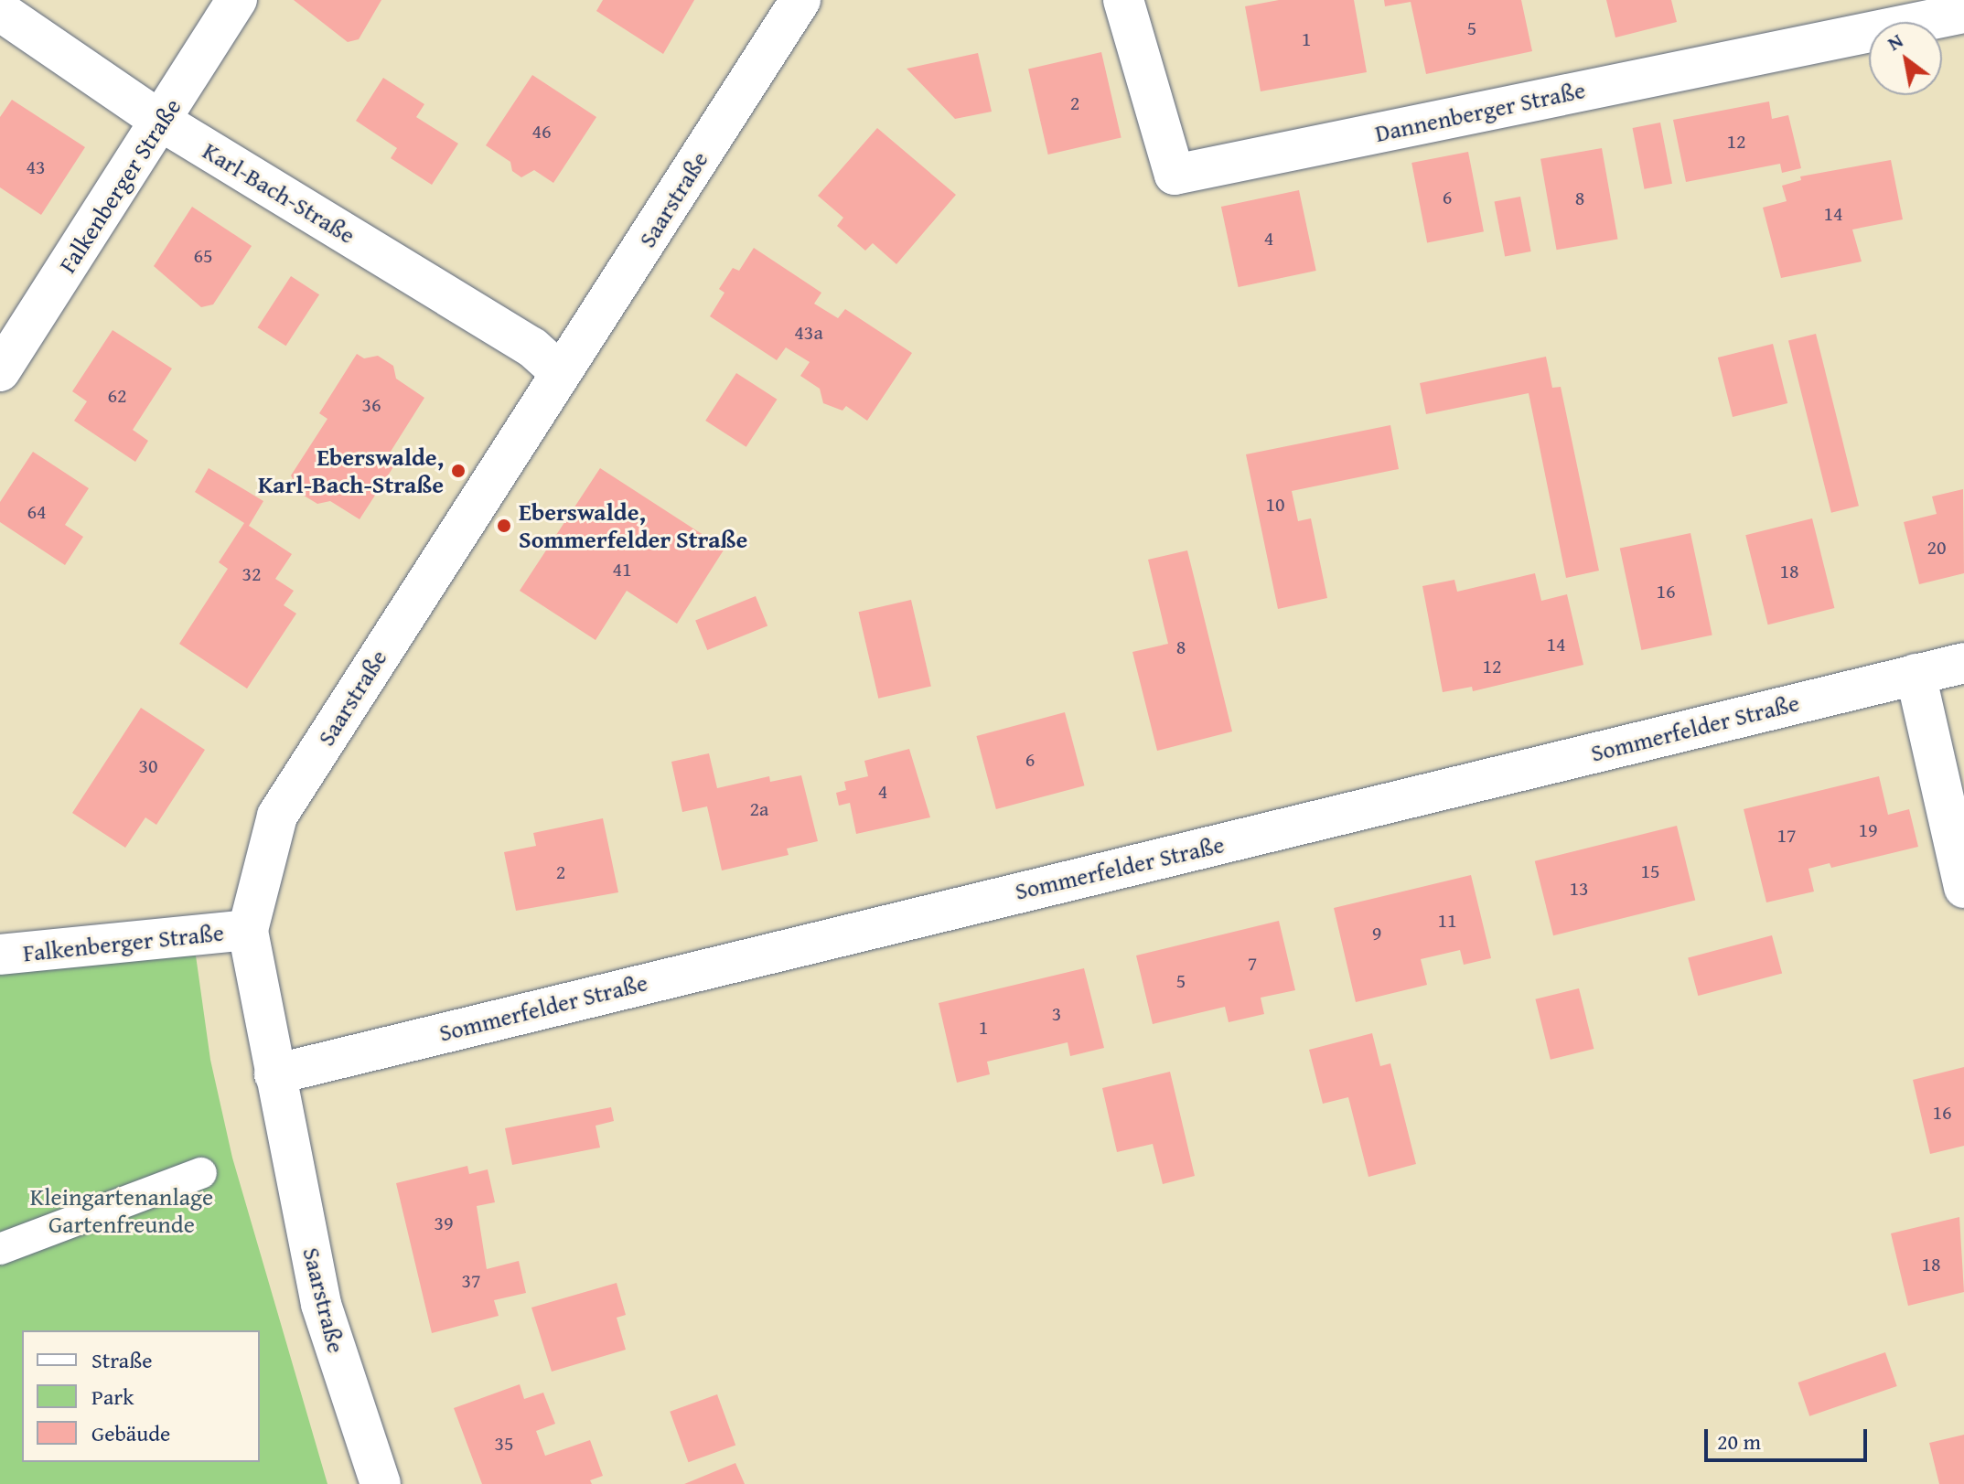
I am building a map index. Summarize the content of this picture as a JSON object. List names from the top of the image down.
{
  "streets": {
    "street": [
      "Dannenberger Straße",
      "Falkenberger Straße",
      "Karl-Bach-Straße",
      "Saarstraße",
      "Sommerfelder Straße"
    ]
  },
  "crossings": [
    ["Falkenberger Straße", "Karl-Bach-Straße"],
    ["Falkenberger Straße", "Saarstraße"],
    ["Karl-Bach-Straße", "Saarstraße"],
    ["Saarstraße", "Sommerfelder Straße"]
  ],
  "parks": ["Kleingartenanlage Gartenfreunde"],
  "places": ["Eberswalde, Karl-Bach-Straße", "Eberswalde, Sommerfelder Straße"],
  "house_numbers": [
    "5",
    "1",
    "2",
    "46",
    "12",
    "43",
    "6",
    "8",
    "14",
    "4",
    "65",
    "43a",
    "62",
    "36",
    "10",
    "64",
    "20",
    "41",
    "18",
    "32",
    "16",
    "14",
    "8",
    "12",
    "6",
    "30",
    "4",
    "2a",
    "19",
    "17",
    "15",
    "2",
    "13",
    "11",
    "9",
    "7",
    "5",
    "3",
    "1",
    "16",
    "39",
    "18",
    "37",
    "35"
  ],
  "legend": ["Straße", "Park", "Gebäude"],
  "scale_bar": "20 m",
  "north": "top left"
}
